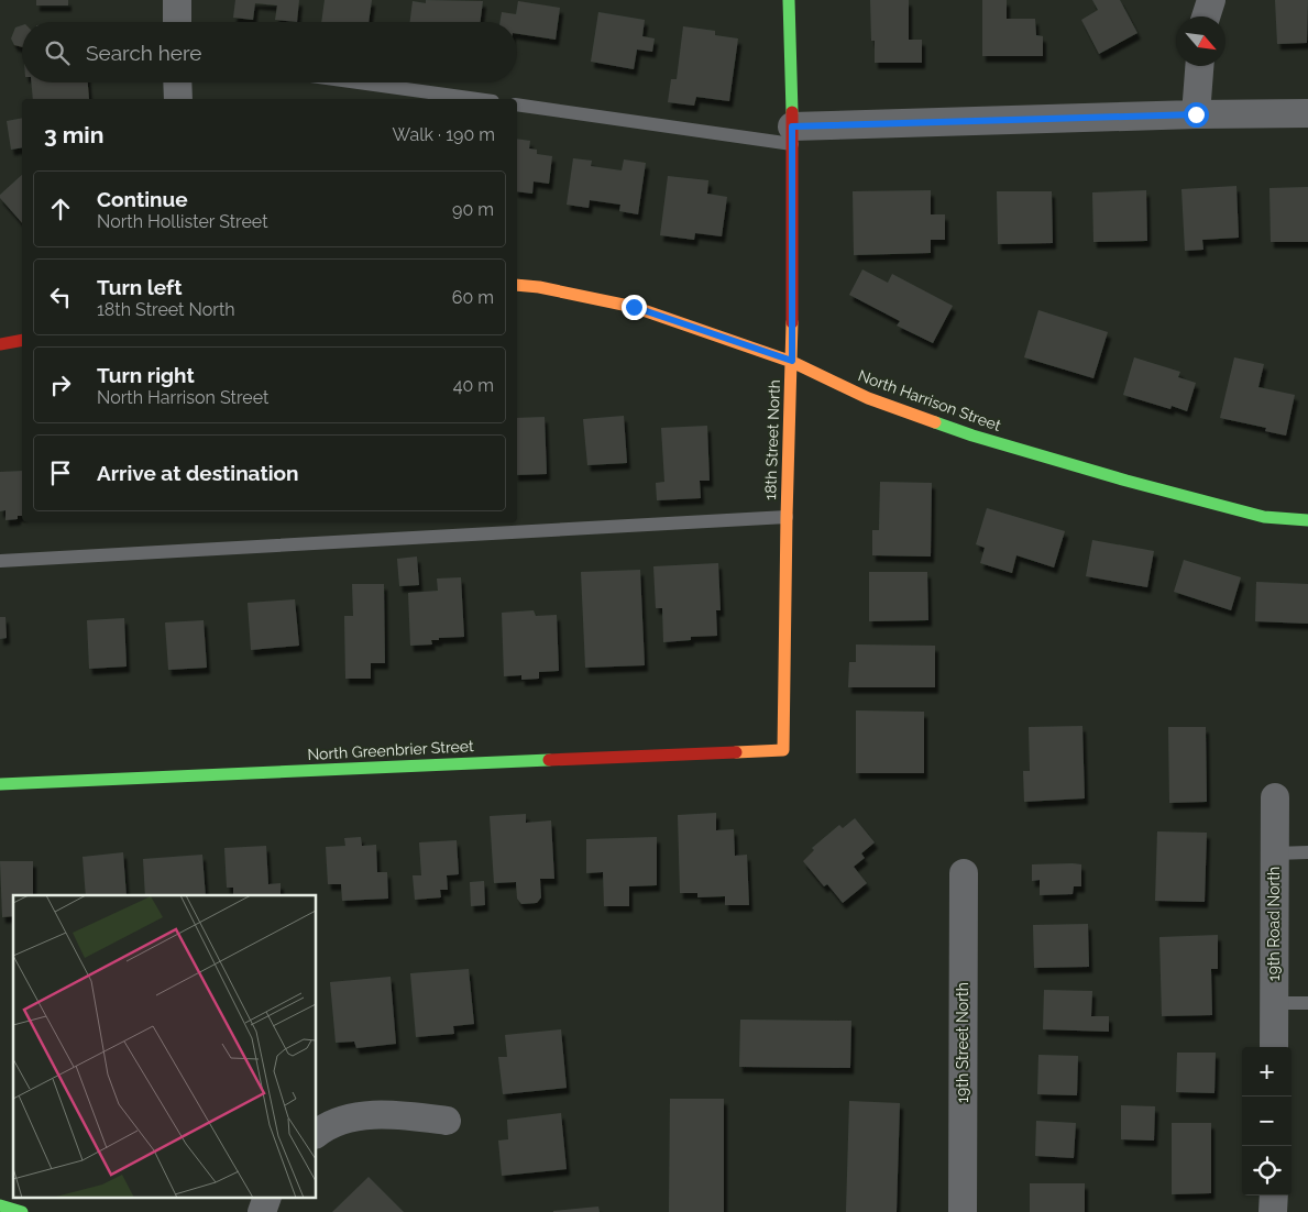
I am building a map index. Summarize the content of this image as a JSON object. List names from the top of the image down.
{
  "streets": {
    "street": [
      "North Harrison Street",
      "18th Street North",
      "North Greenbrier Street",
      "19th Road North",
      "19th Street North"
    ]
  },
  "crossings": [
    ["North Harrison Street", "18th Street North"],
    ["18th Street North", "North Greenbrier Street"]
  ],
  "north": "bottom right",
  "page": {
    "search": "Search here",
    "heading": ["3 min", "Walk · 190 m"],
    "list": [
      ["Continue", "North Hollister Street", "90 m"],
      ["Turn left", "18th Street North", "60 m"],
      ["Turn right", "North Harrison Street", "40 m"],
      "Arrive at destination"
    ],
    "map_buttons": ["+", "−"]
  }
}
